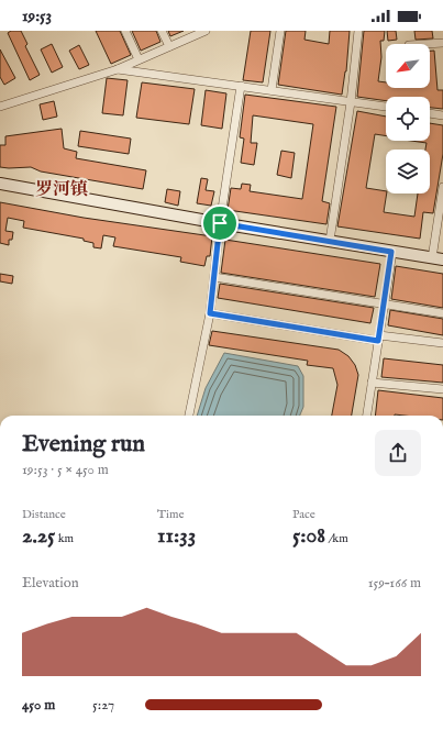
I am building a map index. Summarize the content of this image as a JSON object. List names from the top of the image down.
{
  "districts": ["罗河镇"],
  "north": "bottom left",
  "page": {
    "status": "19:53",
    "heading": ["Evening run", "19:53 · 5 × 450 m"],
    "stats": [
      ["Distance", "2.25 km"],
      ["Time", "11:33"],
      ["Pace", "5:08 /km"]
    ],
    "chart": ["Elevation", "159–166 m"],
    "list": [
      {
        "name": "450 m",
        "note": "5:27"
      }
    ]
  }
}
